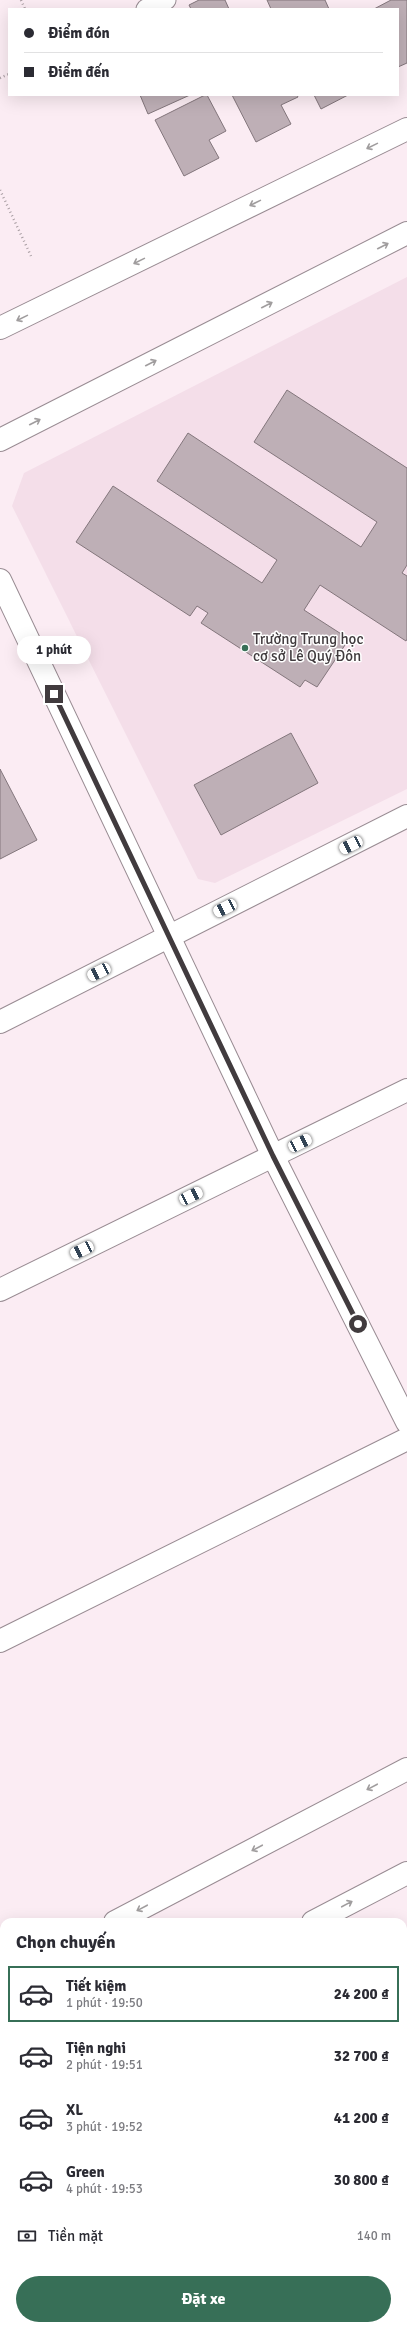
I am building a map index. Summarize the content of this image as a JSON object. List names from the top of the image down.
{
  "places": ["Trường Trung học cơ sở Lê Quý Đôn"],
  "page": {
    "banner": ["Điểm đón", "Điểm đến"],
    "bubble": "1 phút",
    "heading": "Chọn chuyến",
    "list": [
      {
        "name": "Tiết kiệm",
        "note": "1 phút · 19:50",
        "value": "24 200 ₫"
      },
      {
        "name": "Tiện nghi",
        "note": "2 phút · 19:51",
        "value": "32 700 ₫"
      },
      {
        "name": "XL",
        "note": "3 phút · 19:52",
        "value": "41 200 ₫"
      },
      {
        "name": "Green",
        "note": "4 phút · 19:53",
        "value": "30 800 ₫"
      }
    ],
    "pay": ["Tiền mặt", "140 m"],
    "buttons": "Đặt xe"
  }
}
